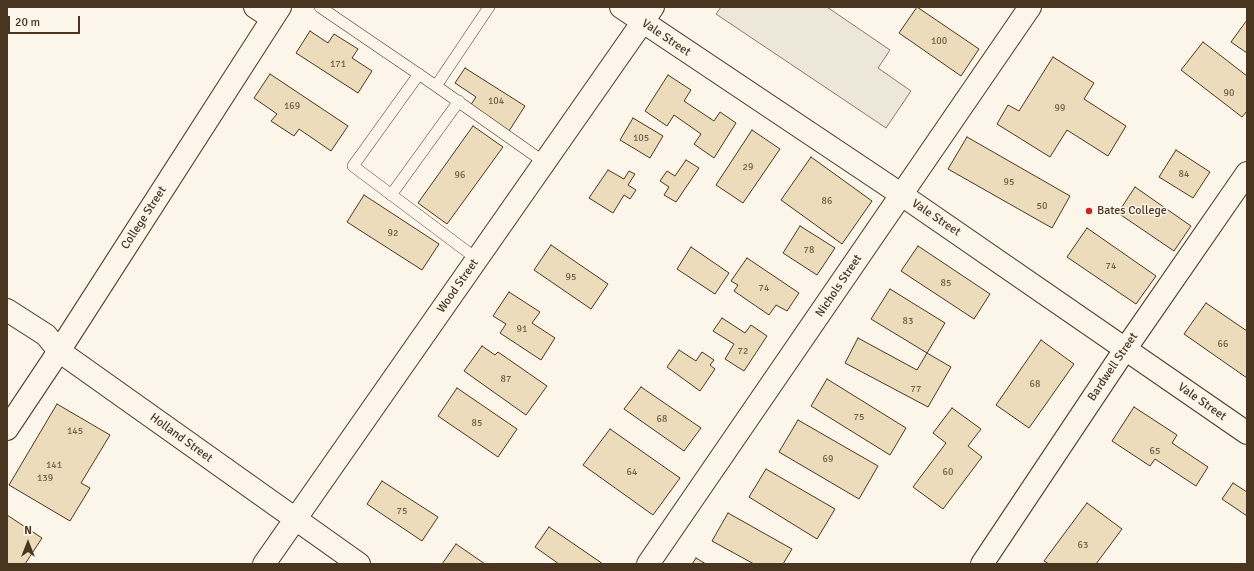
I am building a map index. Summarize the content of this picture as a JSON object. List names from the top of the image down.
{
  "streets": {
    "street": [
      "Vale Street",
      "College Street",
      "Wood Street",
      "Nichols Street",
      "Bardwell Street",
      "Holland Street"
    ]
  },
  "crossings": [
    ["Vale Street", "Wood Street"],
    ["Vale Street", "Nichols Street"],
    ["Vale Street", "Bardwell Street"],
    ["College Street", "Holland Street"],
    ["Wood Street", "Holland Street"]
  ],
  "places": ["Bates College"],
  "house_numbers": [
    "100",
    "171",
    "90",
    "104",
    "169",
    "99",
    "105",
    "29",
    "84",
    "96",
    "95",
    "86",
    "50",
    "92",
    "78",
    "74",
    "95",
    "85",
    "74",
    "83",
    "91",
    "66",
    "72",
    "87",
    "68",
    "77",
    "75",
    "68",
    "85",
    "145",
    "65",
    "69",
    "141",
    "64",
    "60",
    "139",
    "75",
    "63"
  ],
  "scale_bar": "20 m",
  "north": "top"
}
